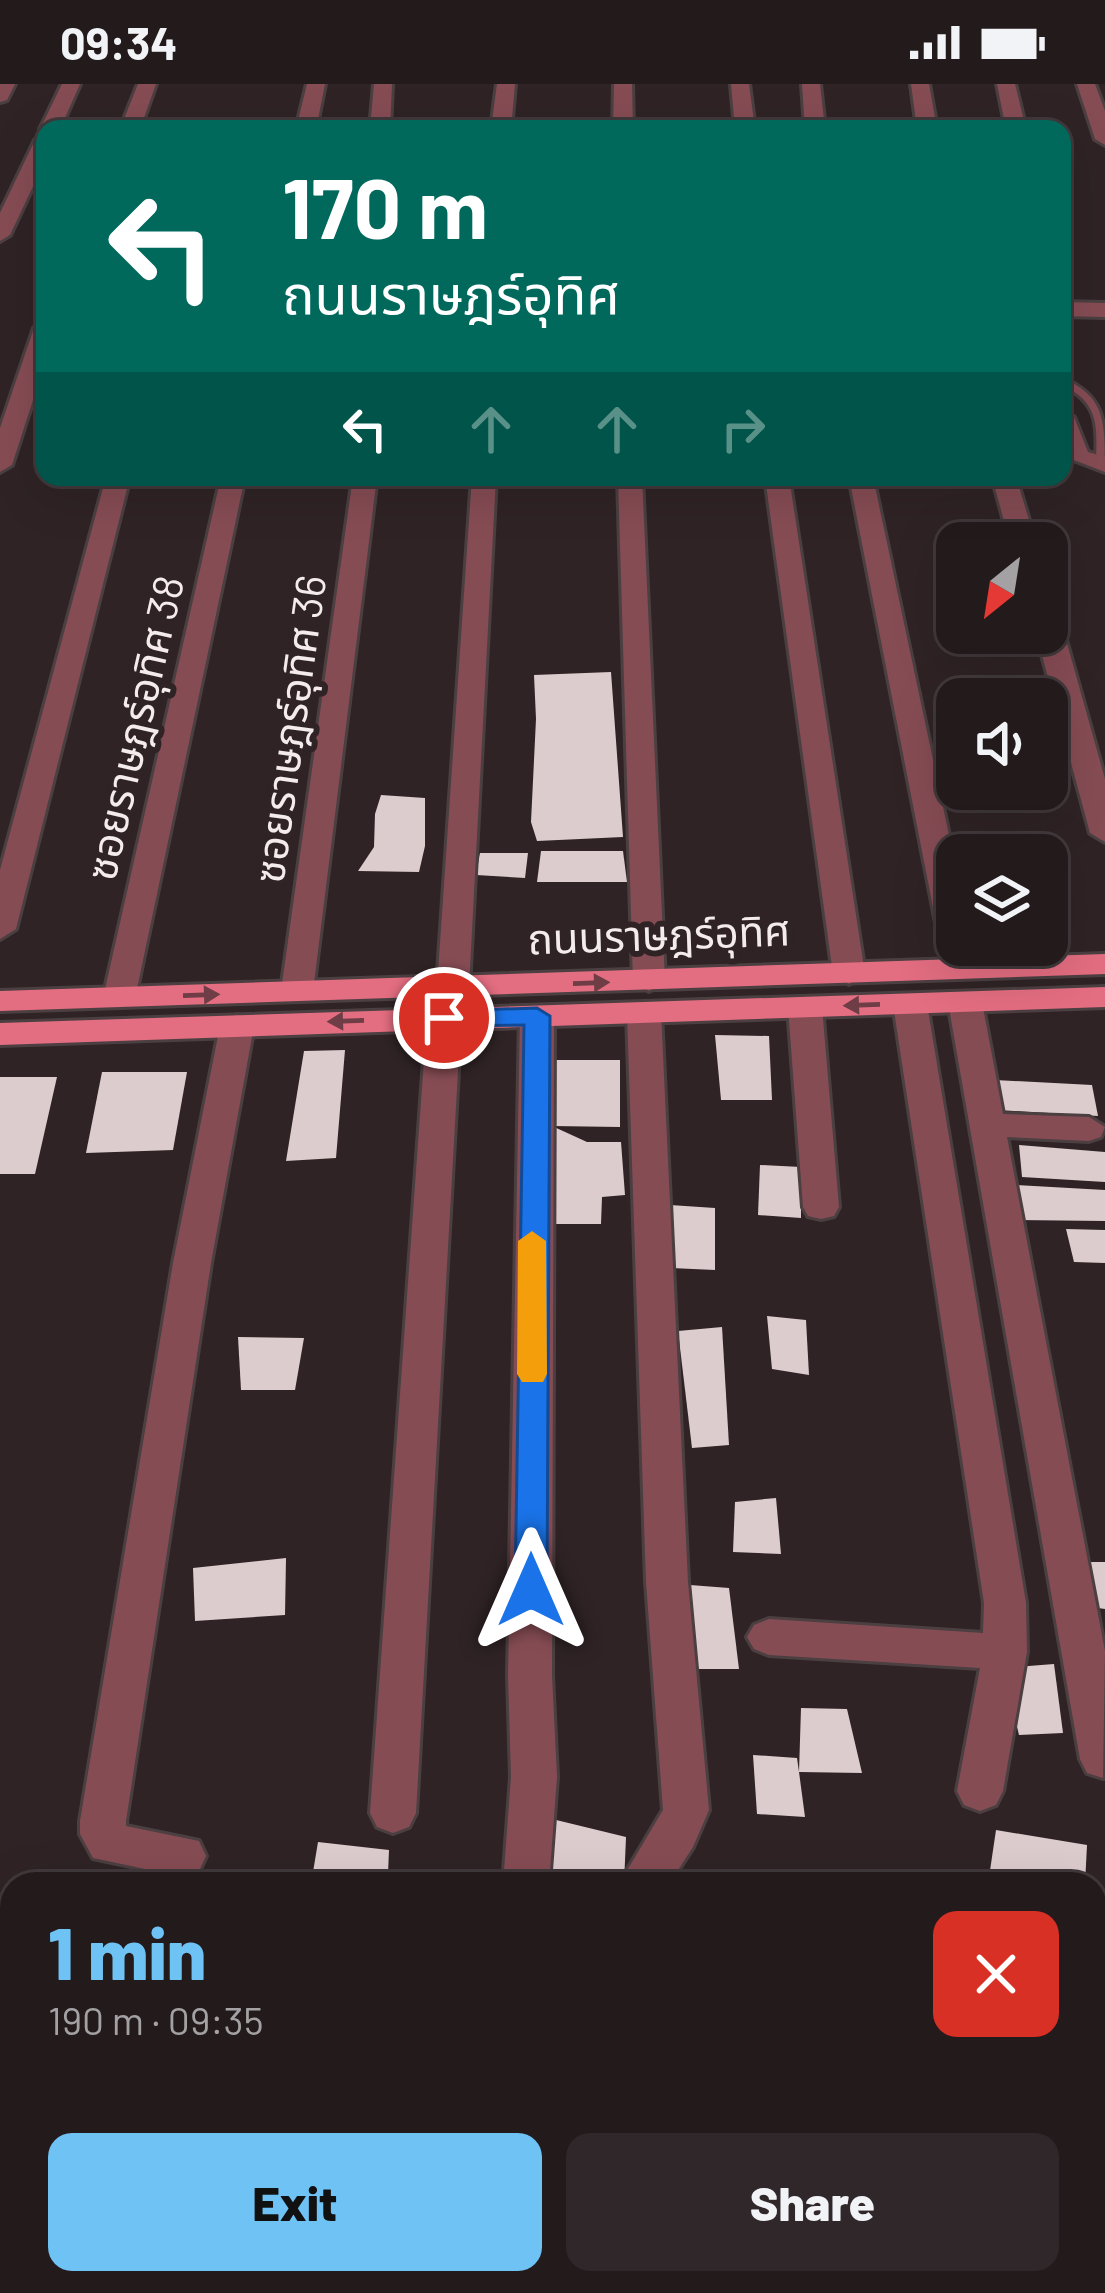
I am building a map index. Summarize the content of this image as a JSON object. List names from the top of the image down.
{
  "streets": {
    "main road": ["ถนนราษฎร์อุทิศ"],
    "street": ["ซอยราษฎร์อุทิศ 38", "ซอยราษฎร์อุทิศ 36"]
  },
  "crossings": [
    ["ซอยราษฎร์อุทิศ 38", "ถนนราษฎร์อุทิศ"],
    ["ซอยราษฎร์อุทิศ 36", "ถนนราษฎร์อุทิศ"]
  ],
  "north": "bottom left",
  "page": {
    "status": "09:34",
    "turn": ["170 m", "ถนนราษฎร์อุทิศ"],
    "heading": ["1 min", "190 m · 09:35"],
    "buttons": ["Exit", "Share"]
  }
}
